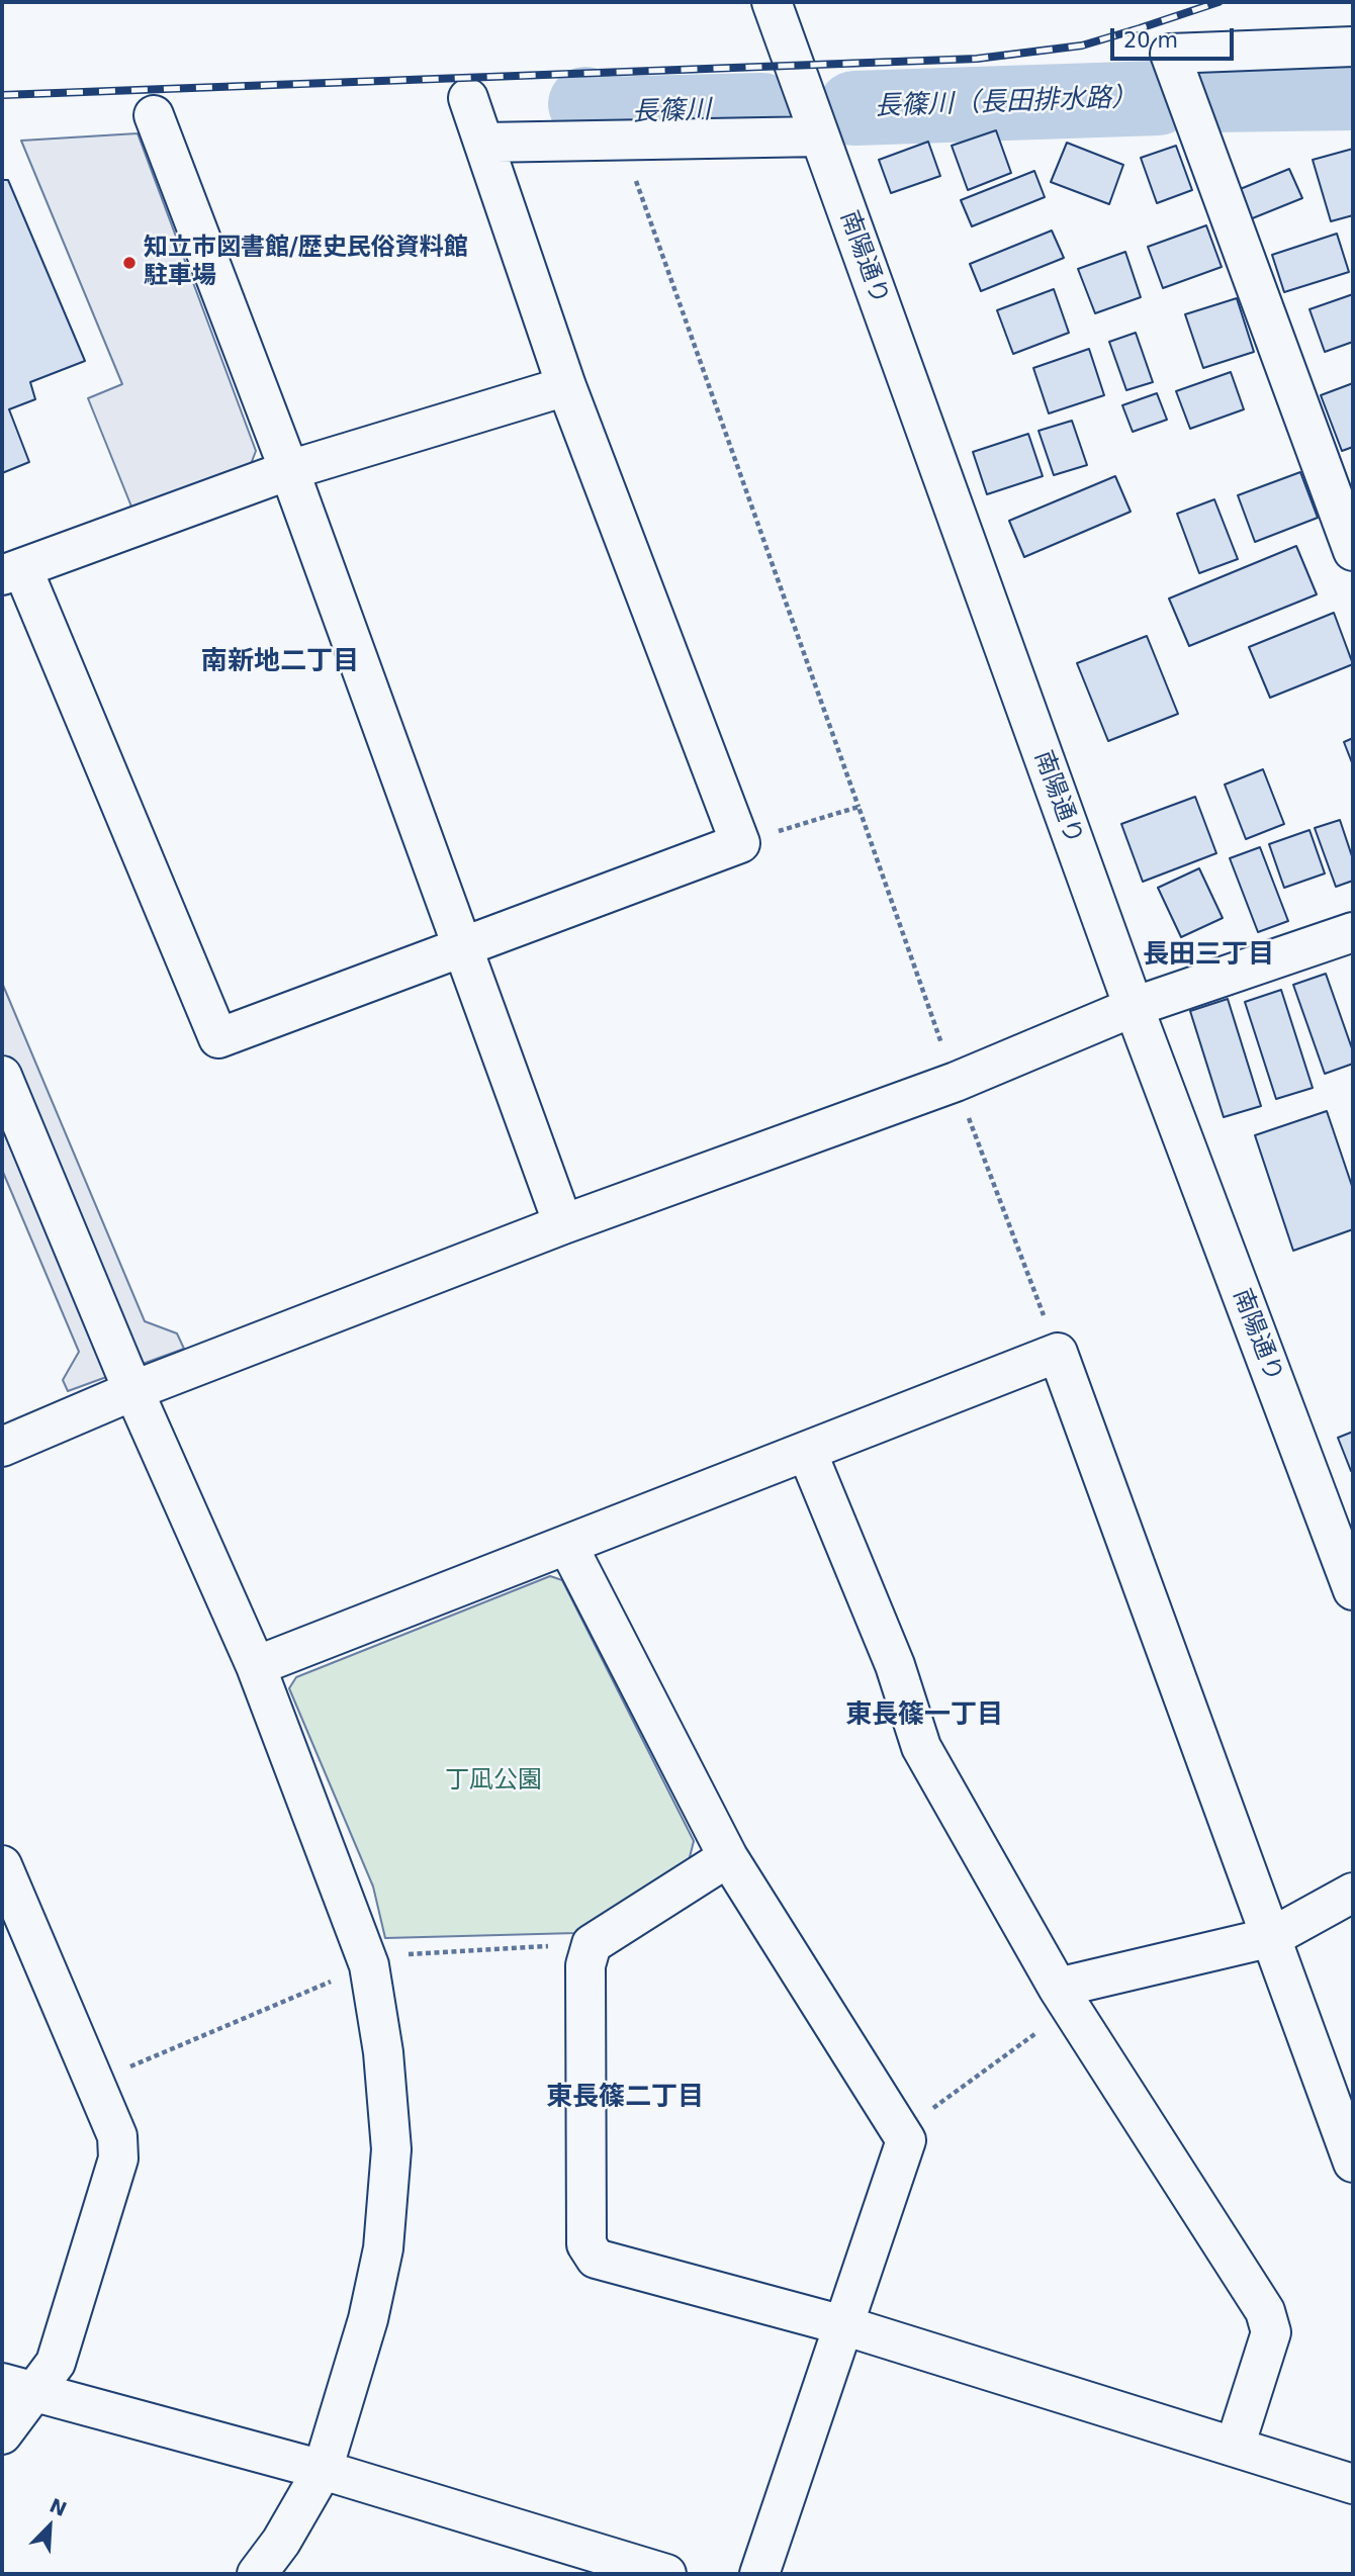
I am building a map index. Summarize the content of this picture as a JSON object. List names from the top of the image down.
{
  "streets": {
    "street": ["南陽通り"]
  },
  "districts": [
    "南新地二丁目",
    "長田三丁目",
    "東長篠一丁目",
    "東長篠二丁目"
  ],
  "water": ["長篠川（長田排水路）", "長篠川"],
  "parks": ["丁凪公園"],
  "places": ["知立市図書館/歴史民俗資料館 駐車場"],
  "scale_bar": "20 m",
  "north": "top right"
}
